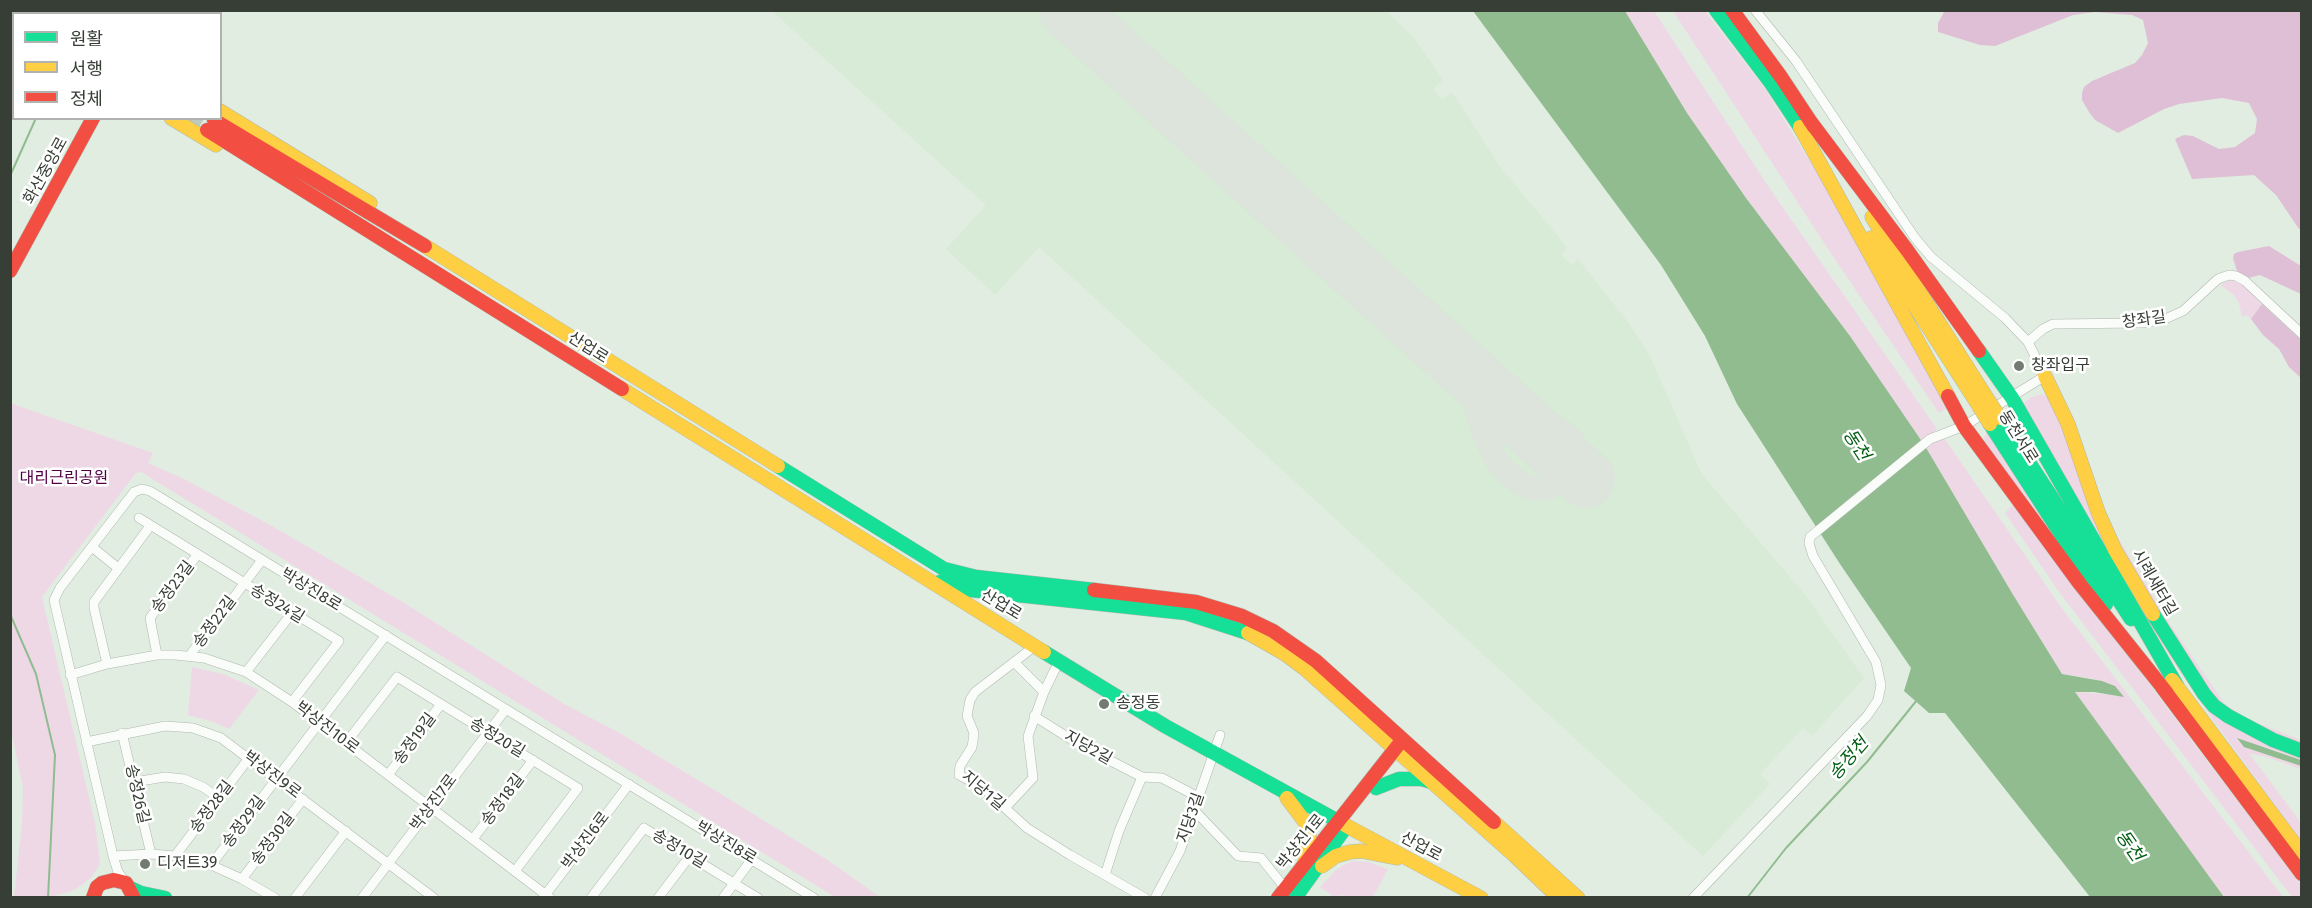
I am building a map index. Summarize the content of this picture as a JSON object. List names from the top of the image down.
{
  "streets": {
    "main road": [
      "화산중앙로",
      "산업로",
      "동천서로",
      "시례새터길",
      "박상진1로"
    ],
    "street": [
      "창좌길",
      "송정23길",
      "박상진8로",
      "송정24길",
      "송정22길",
      "박상진10로",
      "송정20길",
      "송정19길",
      "지당2길",
      "박상진9로",
      "지당1길",
      "송정26길",
      "송정18길",
      "박상진7로",
      "송정28길",
      "지당3길",
      "송정29길",
      "송정30길",
      "박상진6로",
      "송정10길"
    ]
  },
  "crossings": [
    ["산업로", "지당1길"],
    ["산업로", "지당3길"],
    ["산업로", "박상진1로"],
    ["송정23길", "송정24길"],
    ["송정23길", "박상진10로"],
    ["박상진8로", "송정22길"],
    ["박상진8로", "박상진10로"],
    ["박상진8로", "박상진9로"],
    ["박상진8로", "박상진7로"],
    ["박상진8로", "송정29길"],
    ["박상진8로", "박상진6로"],
    ["송정24길", "송정22길"],
    ["송정24길", "박상진10로"],
    ["송정22길", "박상진10로"],
    ["박상진10로", "송정20길"],
    ["박상진10로", "송정19길"],
    ["박상진10로", "송정18길"],
    ["박상진10로", "박상진7로"],
    ["박상진10로", "송정29길"],
    ["박상진10로", "박상진6로"],
    ["송정20길", "송정19길"],
    ["송정20길", "송정18길"],
    ["송정20길", "박상진7로"],
    ["지당2길", "지당3길"],
    ["박상진9로", "송정26길"],
    ["박상진9로", "박상진7로"],
    ["박상진9로", "송정28길"],
    ["박상진9로", "송정29길"],
    ["박상진9로", "송정30길"]
  ],
  "water": ["동천", "송정천"],
  "parks": ["대리근린공원"],
  "places": ["창좌입구", "송정동", "디저트39"],
  "legend": ["원활", "서행", "정체"]
}
